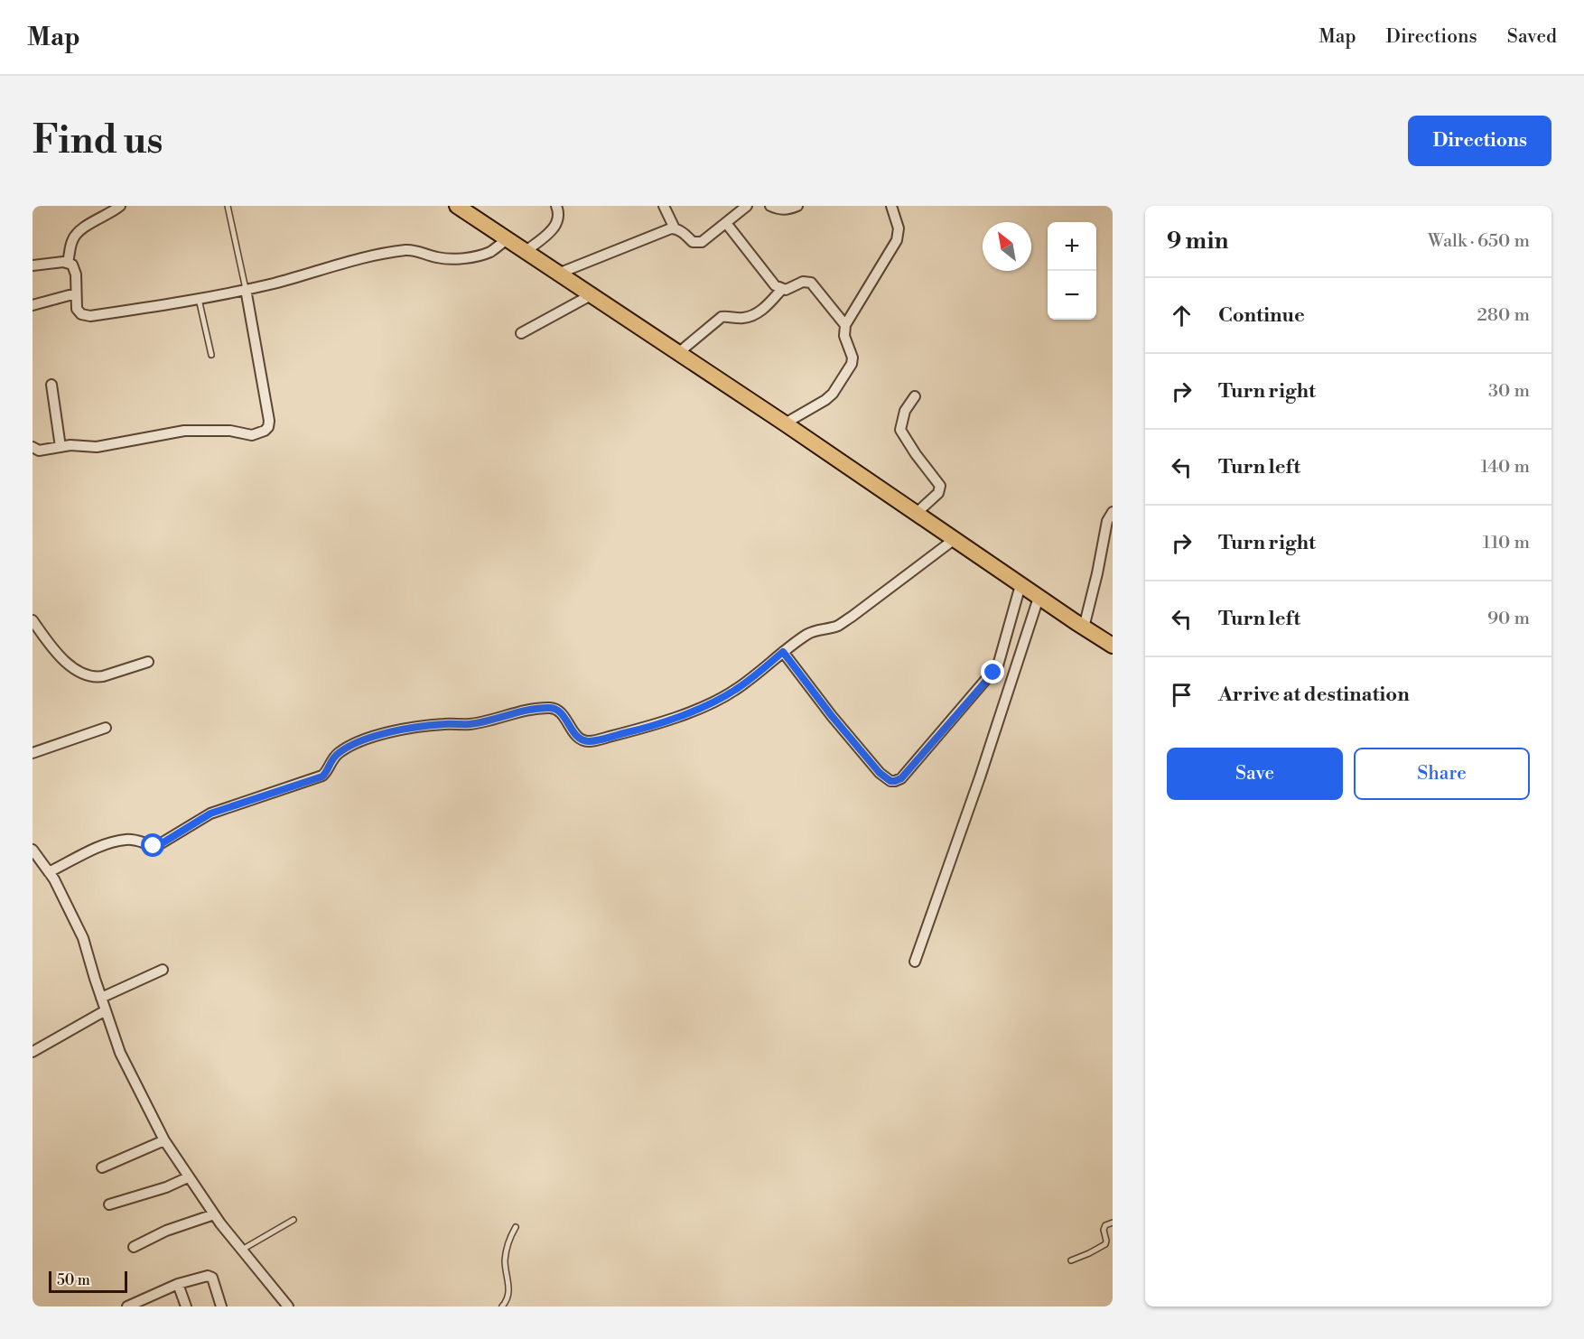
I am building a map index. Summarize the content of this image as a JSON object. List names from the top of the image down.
{
  "scale_bar": "50 m",
  "north": "top left",
  "page": {
    "header": "Map",
    "nav": ["Map", "Directions", "Saved"],
    "buttons": [
      "Directions",
      ["Save", "Share"]
    ],
    "title": "Find us",
    "heading": ["9 min", "Walk · 650 m"],
    "map_buttons": ["+", "−"],
    "list": [
      ["Continue", "280 m"],
      ["Turn right", "30 m"],
      ["Turn left", "140 m"],
      ["Turn right", "110 m"],
      ["Turn left", "90 m"],
      "Arrive at destination"
    ],
    "scale": "50 m"
  }
}
